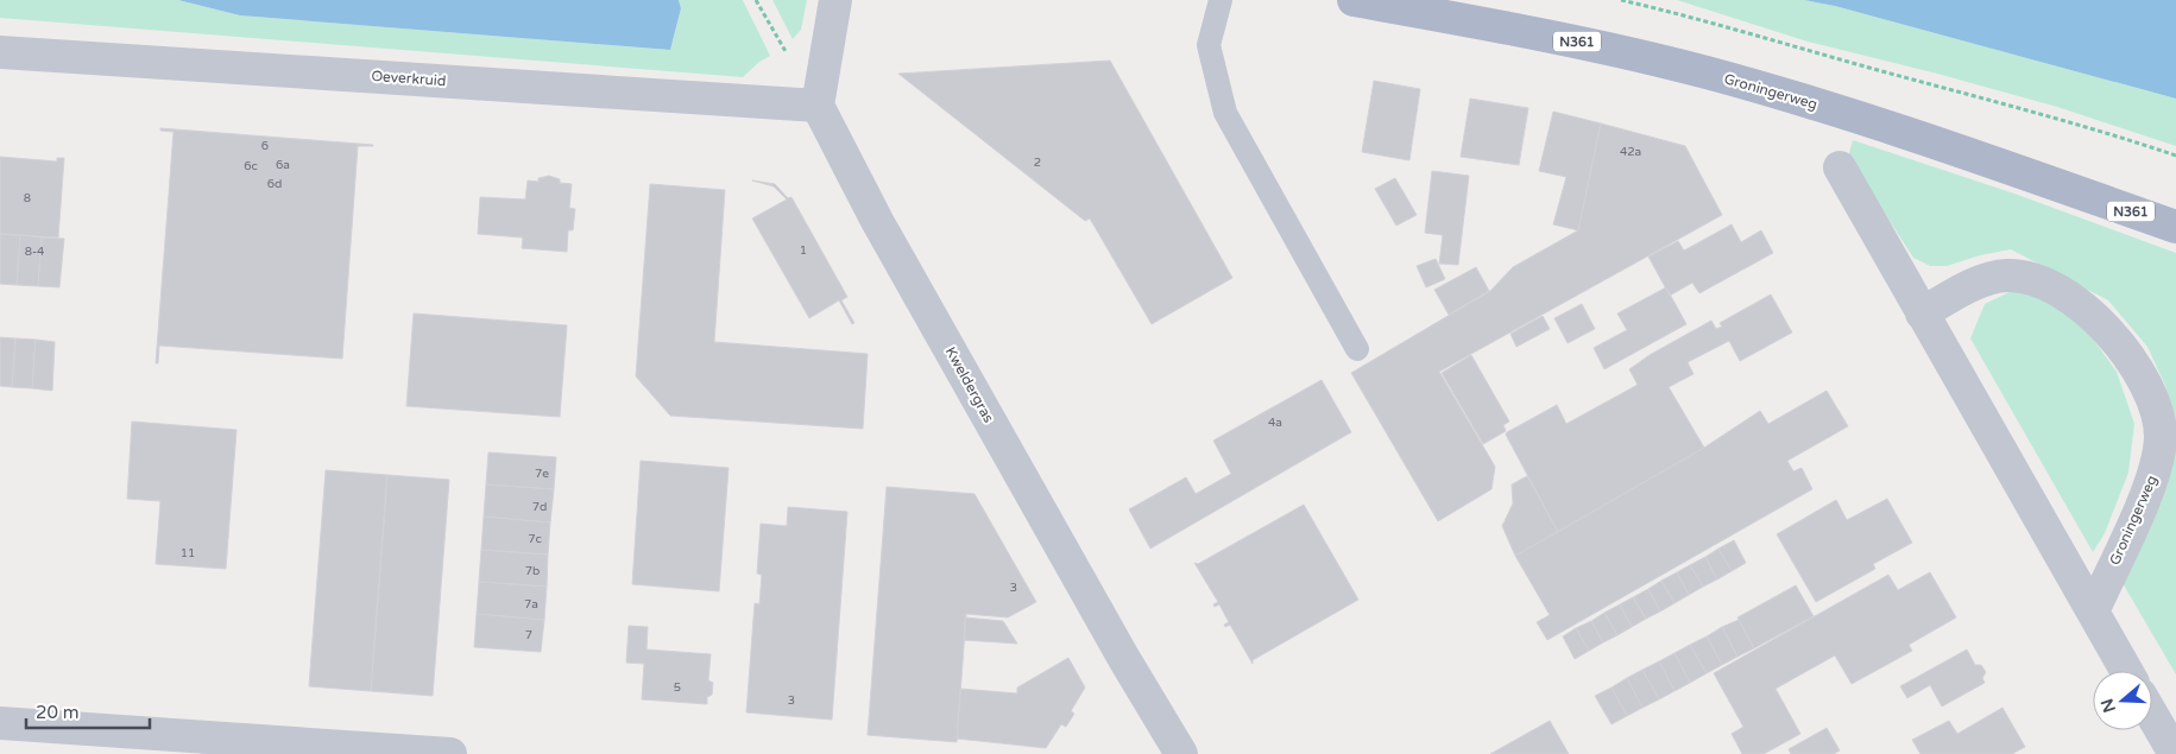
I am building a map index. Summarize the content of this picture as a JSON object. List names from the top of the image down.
{
  "streets": {
    "main road": ["N361", "Groningerweg"],
    "street": ["Oeverkruid", "Kweldergras"]
  },
  "crossings": [
    ["Oeverkruid", "Kweldergras"]
  ],
  "house_numbers": [
    "6",
    "42a",
    "2",
    "6a",
    "6c",
    "6d",
    "8",
    "1",
    "8-4",
    "4a",
    "7e",
    "7d",
    "7c",
    "11",
    "7b",
    "3",
    "7a",
    "7",
    "5",
    "3"
  ],
  "scale_bar": "20 m",
  "north": "left"
}
